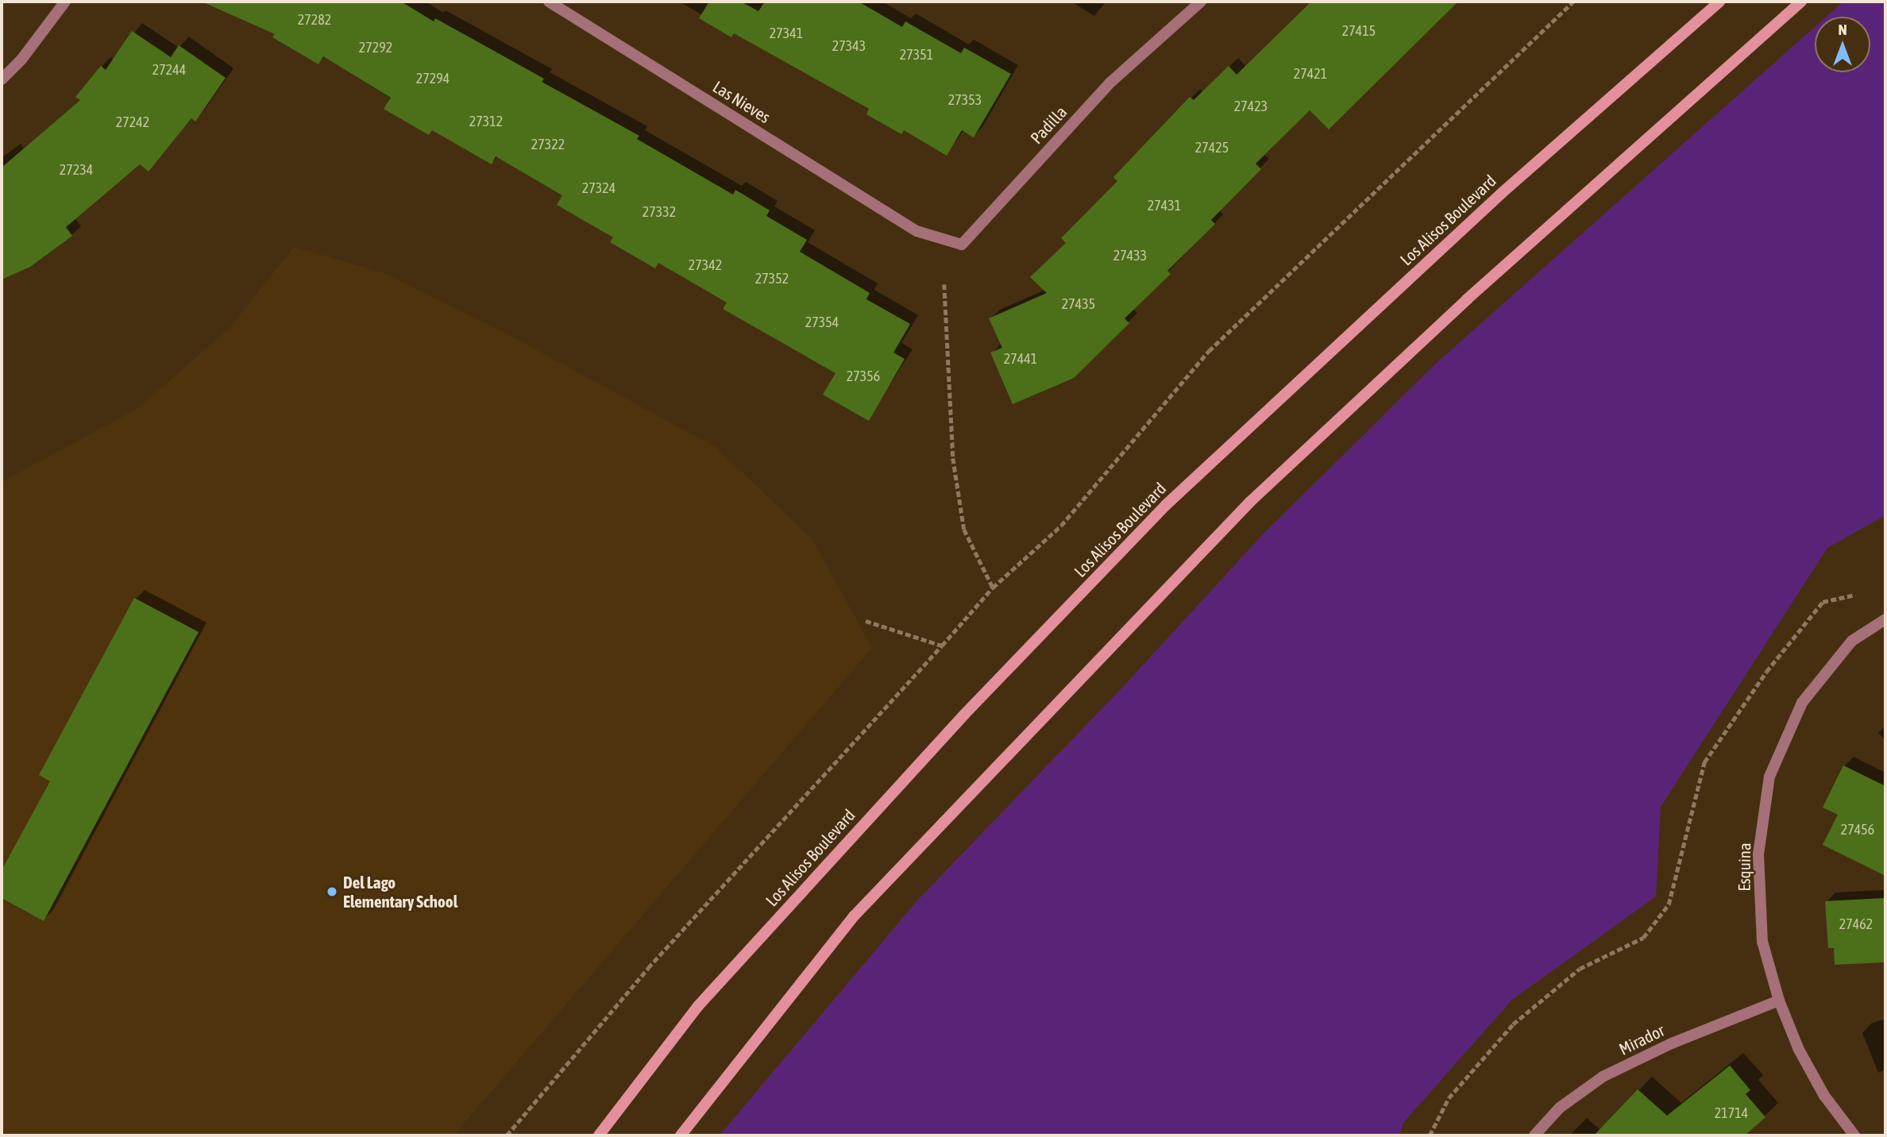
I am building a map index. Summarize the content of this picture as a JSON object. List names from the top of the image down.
{
  "streets": {
    "main road": ["Los Alisos Boulevard"],
    "street": [
      "Las Nieves",
      "Padilla",
      "Esquina",
      "Mirador"
    ]
  },
  "crossings": [
    ["Las Nieves", "Padilla"],
    ["Esquina", "Mirador"]
  ],
  "places": ["Del Lago Elementary School"],
  "house_numbers": [
    "27282",
    "27415",
    "27341",
    "27343",
    "27292",
    "27351",
    "27244",
    "27421",
    "27294",
    "27353",
    "27423",
    "27312",
    "27242",
    "27322",
    "27425",
    "27234",
    "27324",
    "27431",
    "27332",
    "27433",
    "27342",
    "27352",
    "27435",
    "27354",
    "27441",
    "27356",
    "27456",
    "27462",
    "21714"
  ],
  "north": "top"
}
